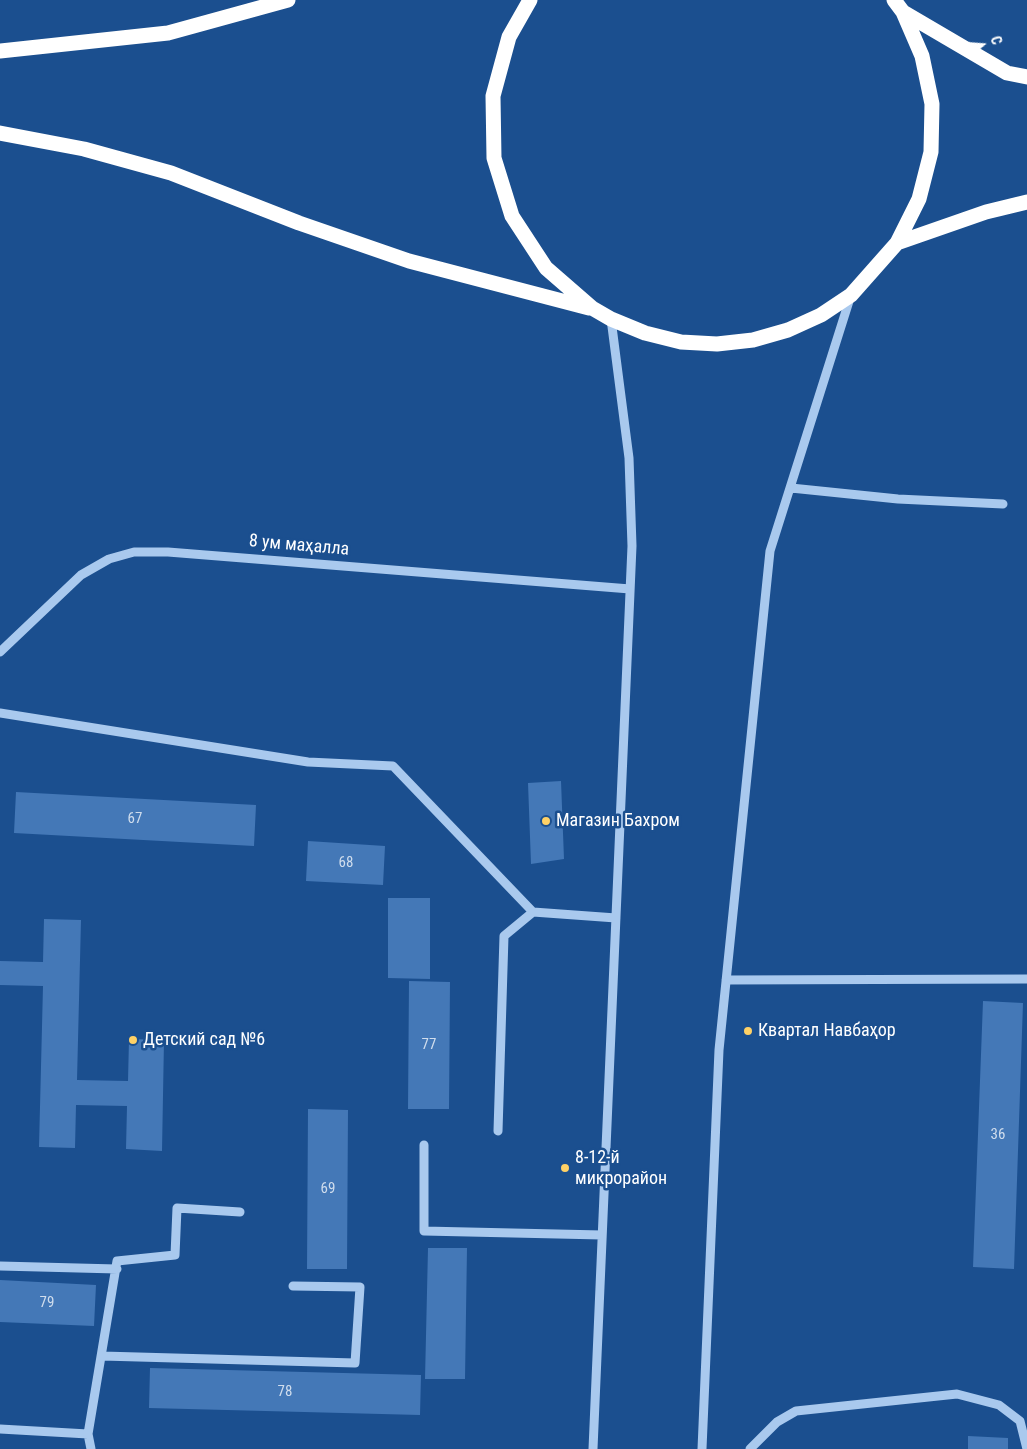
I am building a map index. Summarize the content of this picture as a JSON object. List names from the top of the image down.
{
  "streets": {
    "street": ["8 ум маҳалла"]
  },
  "places": [
    "Магазин Бахром",
    "Квартал Навбаҳор",
    "Детский сад №6",
    "8-12-й микрорайон"
  ],
  "house_numbers": [
    "67",
    "68",
    "77",
    "36",
    "69",
    "79",
    "78"
  ],
  "north": "right"
}
